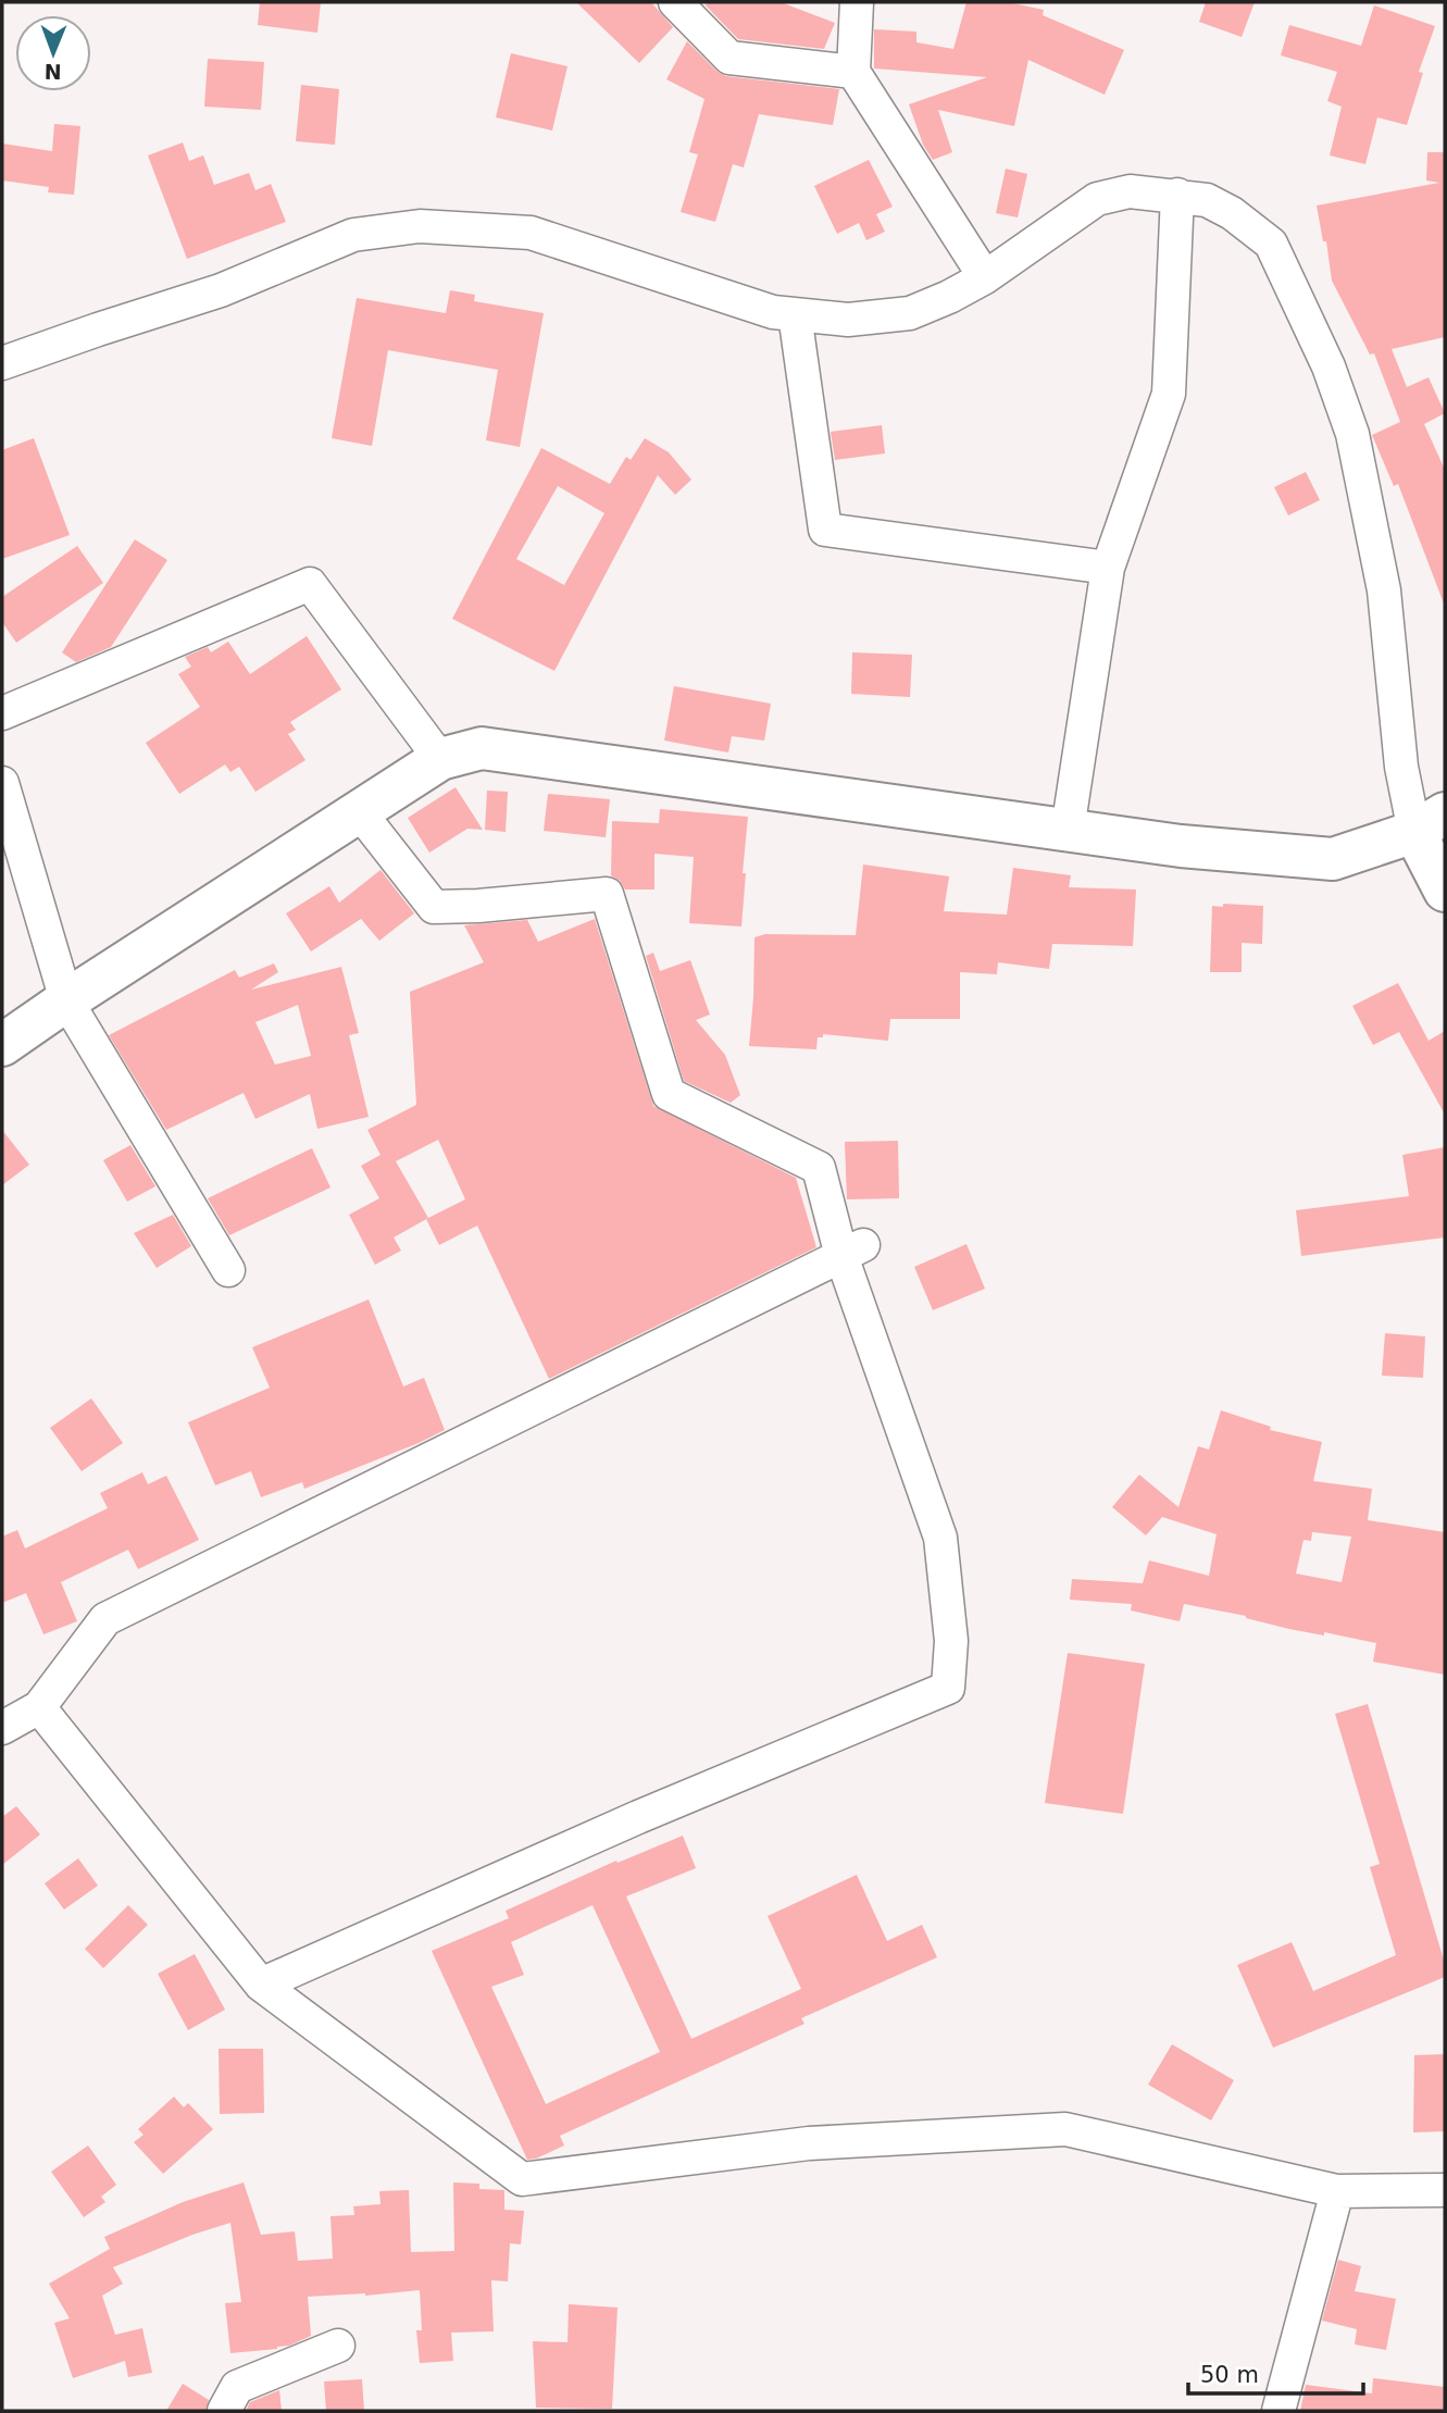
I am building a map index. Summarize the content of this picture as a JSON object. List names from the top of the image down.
{
  "scale_bar": "50 m",
  "north": "bottom"
}
